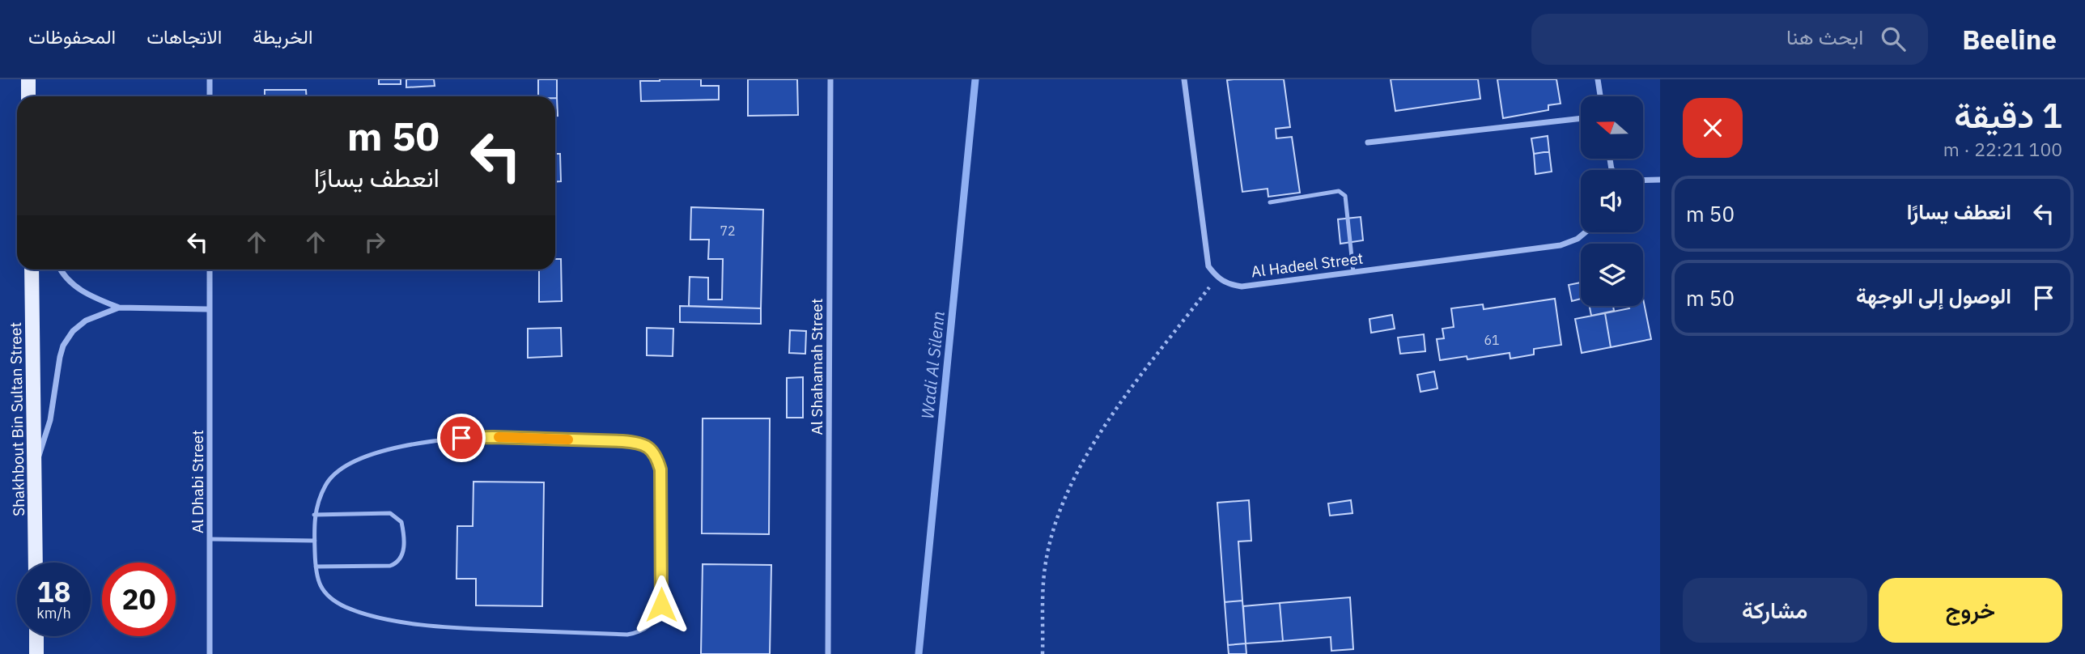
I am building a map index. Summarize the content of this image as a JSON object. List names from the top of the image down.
{
  "streets": {
    "main road": ["Shakhbout Bin Sultan Street"],
    "street": ["Al Hadeel Street", "Al Shahamah Street", "Al Dhabi Street"]
  },
  "water": ["Wadi Al Silenn"],
  "house_numbers": ["72", "61"],
  "north": "left",
  "page": {
    "header": "Beeline",
    "search": "ابحث هنا",
    "nav": ["الخريطة", "الاتجاهات", "المحفوظات"],
    "heading": ["1 دقيقة", "100 m · 22:21"],
    "turn": ["50 m", "انعطف يسارًا"],
    "list": [
      {
        "name": "انعطف يسارًا",
        "value": "50 m"
      },
      {
        "name": "الوصول إلى الوجهة",
        "value": "50 m"
      }
    ],
    "speed": "18 km/h",
    "limit": "20",
    "buttons": ["خروج", "مشاركة"]
  }
}
